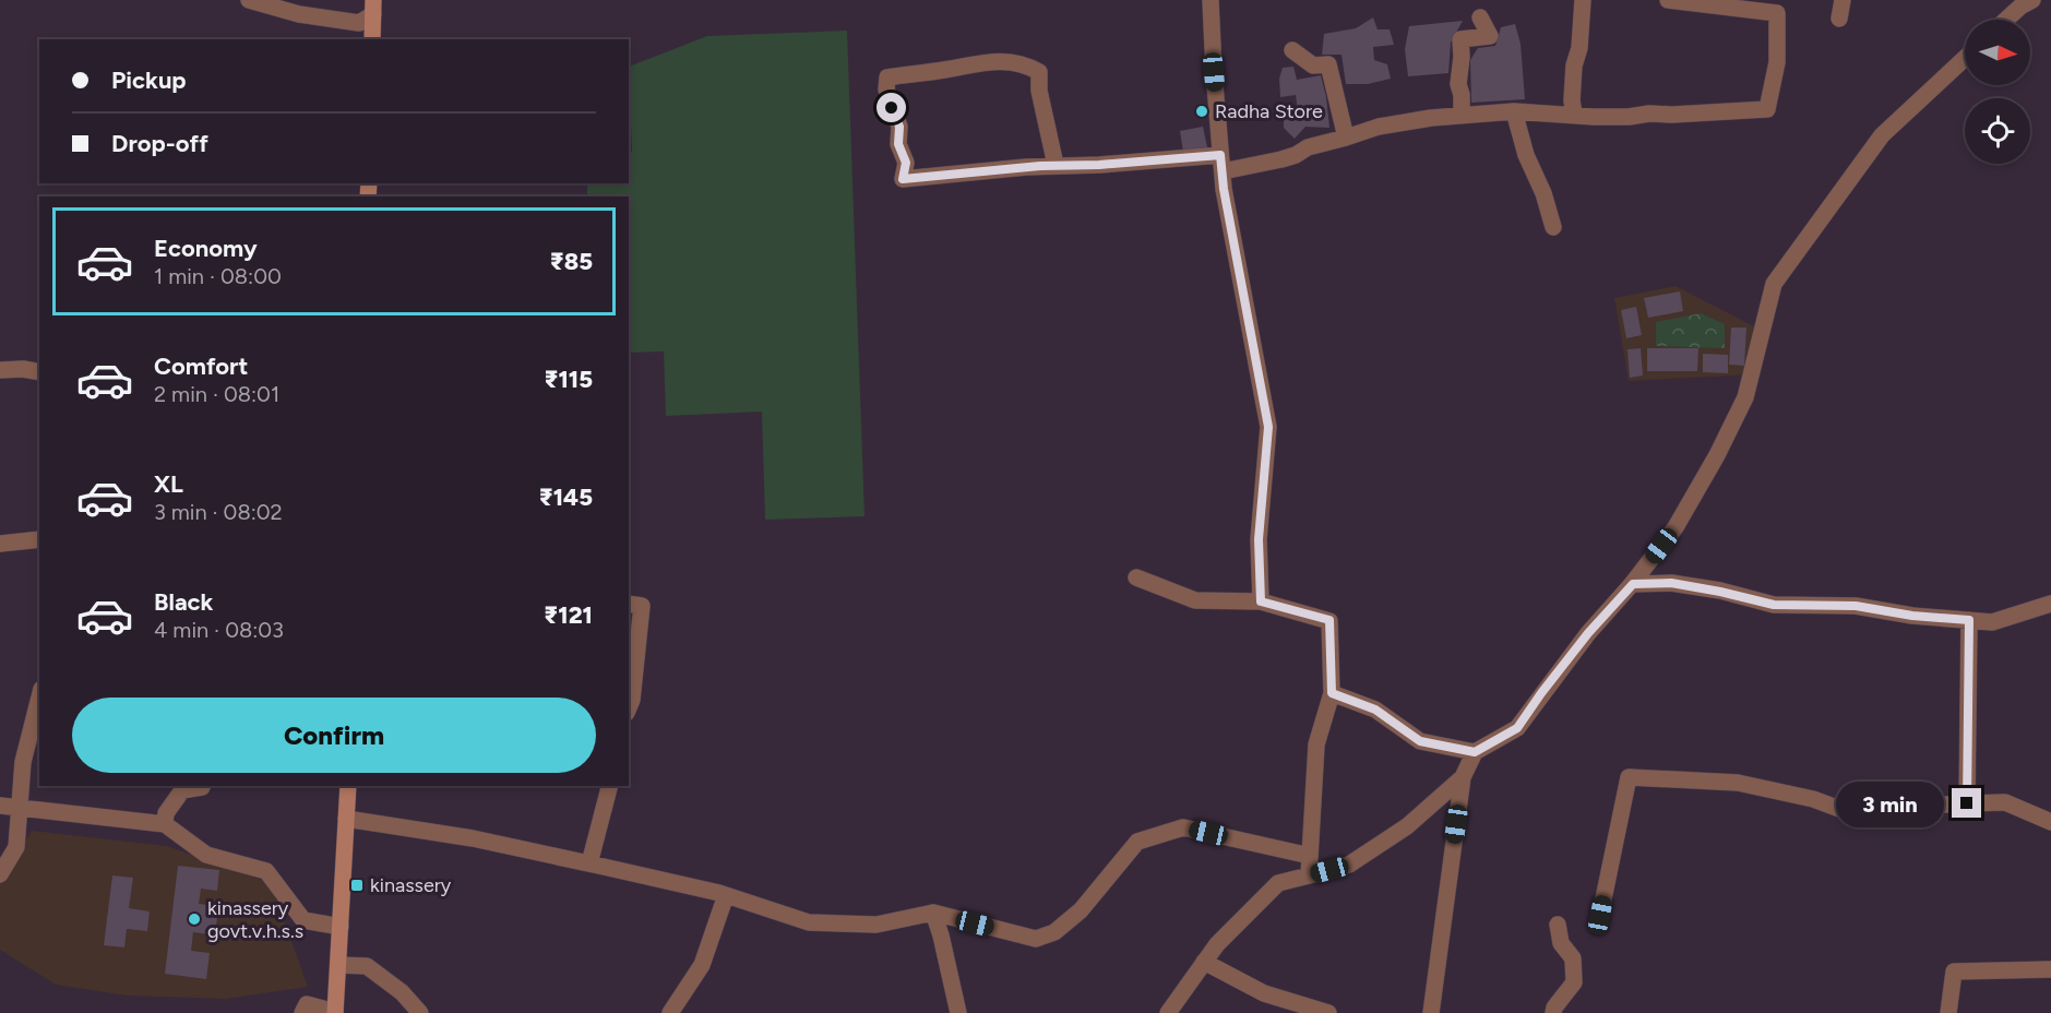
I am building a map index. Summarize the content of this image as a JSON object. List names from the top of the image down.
{
  "places": {
    "other": ["Radha Store", "kinassery govt.v.h.s.s"],
    "transit": ["kinassery"]
  },
  "north": "right",
  "page": {
    "banner": ["Pickup", "Drop-off"],
    "list": [
      {
        "name": "Economy",
        "note": "1 min · 08:00",
        "value": "₹85"
      },
      {
        "name": "Comfort",
        "note": "2 min · 08:01",
        "value": "₹115"
      },
      {
        "name": "XL",
        "note": "3 min · 08:02",
        "value": "₹145"
      },
      {
        "name": "Black",
        "note": "4 min · 08:03",
        "value": "₹121"
      }
    ],
    "buttons": "Confirm",
    "bubble": "3 min"
  }
}
